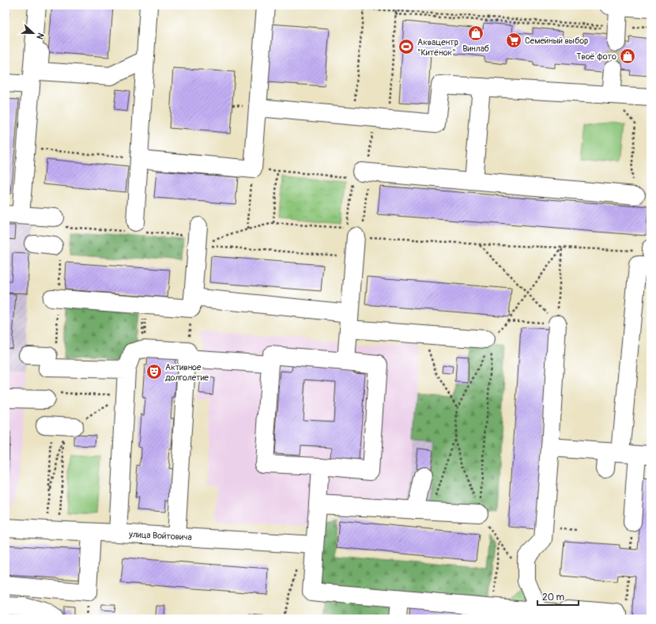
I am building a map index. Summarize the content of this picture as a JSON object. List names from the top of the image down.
{
  "streets": {
    "street": ["улица Войтовича"]
  },
  "places": {
    "shop": ["Винлаб", "Твоё фото"],
    "supermarket": ["Семейный выбор"],
    "sports": ["Аквацентр \"Китёнок\""],
    "theatre": ["Активное долголетие"]
  },
  "scale_bar": "20 m",
  "north": "right"
}
